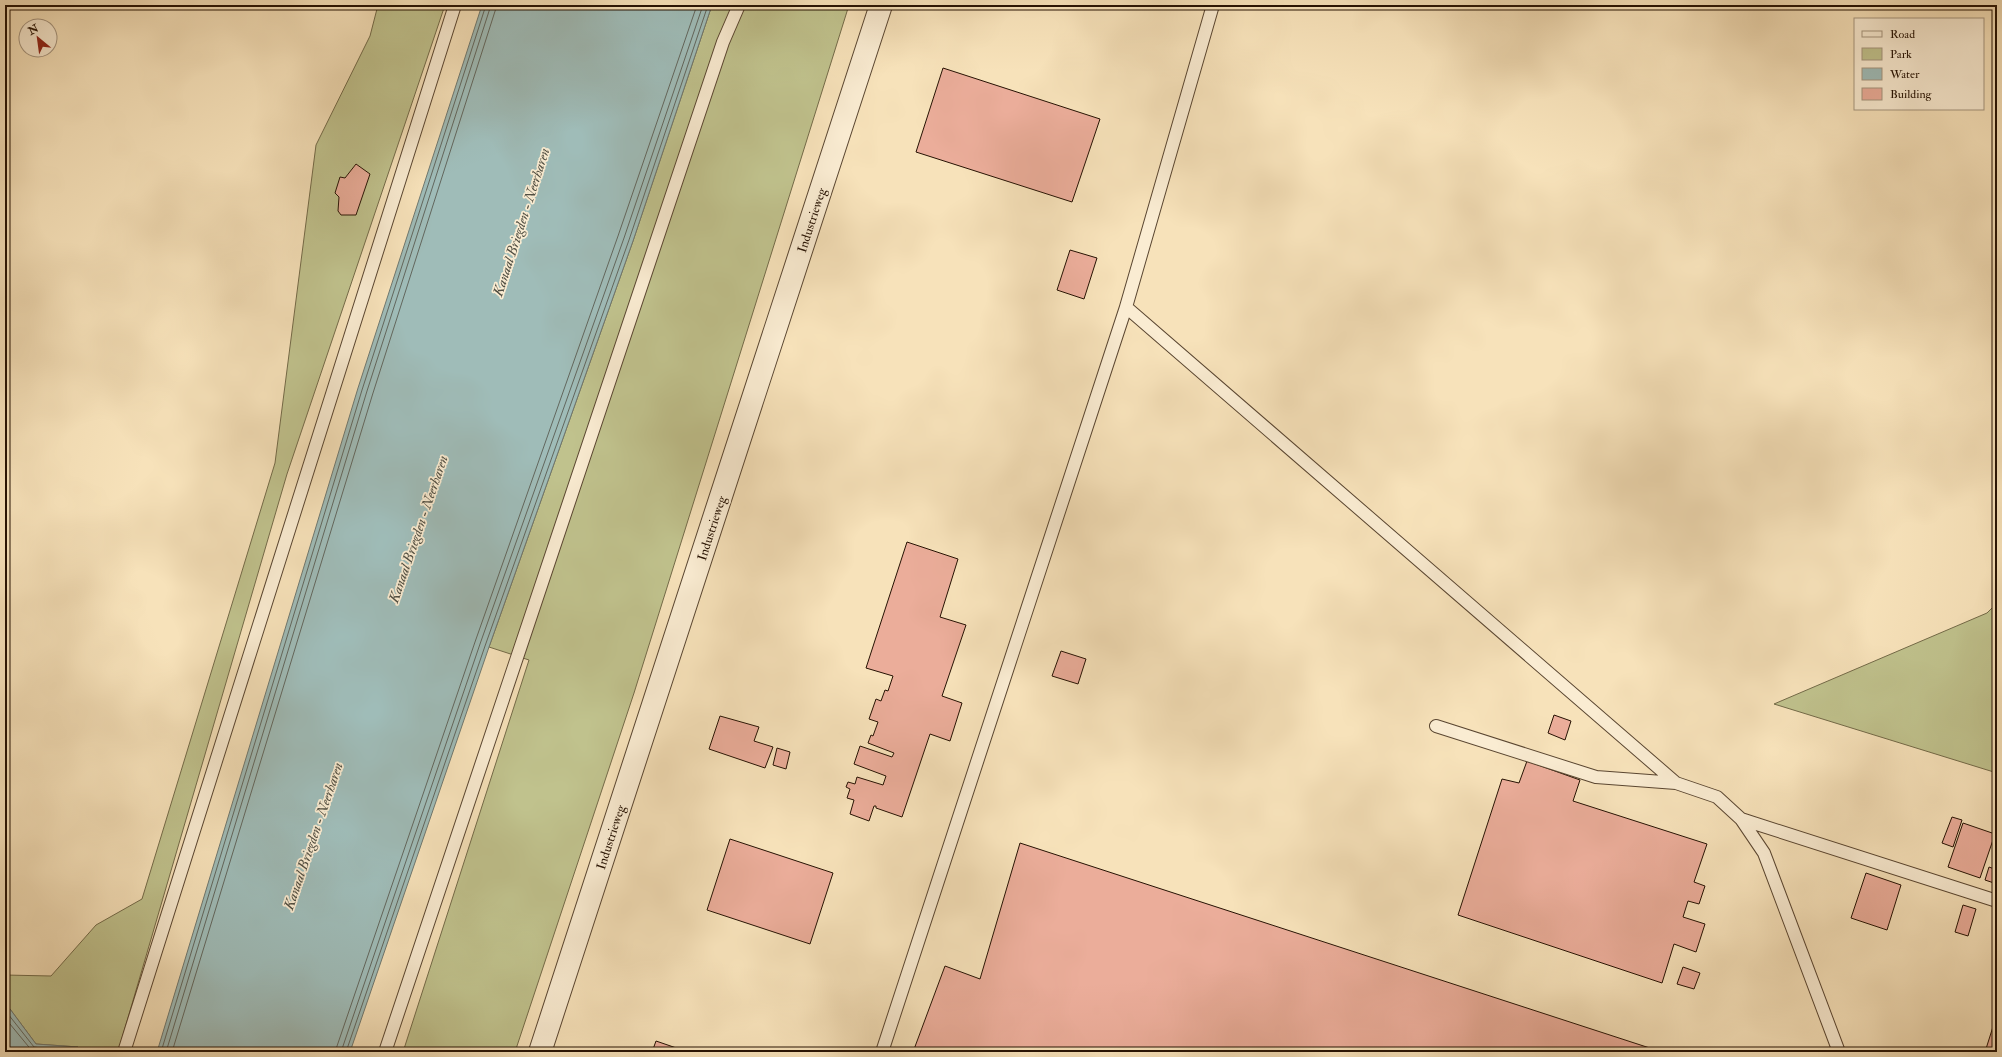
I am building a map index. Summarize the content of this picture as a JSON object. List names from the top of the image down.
{
  "streets": {
    "street": ["Industrieweg"]
  },
  "water": ["Kanaal Briegden - Neerharen"],
  "legend": [
    "Road",
    "Park",
    "Water",
    "Building"
  ],
  "north": "top left"
}
